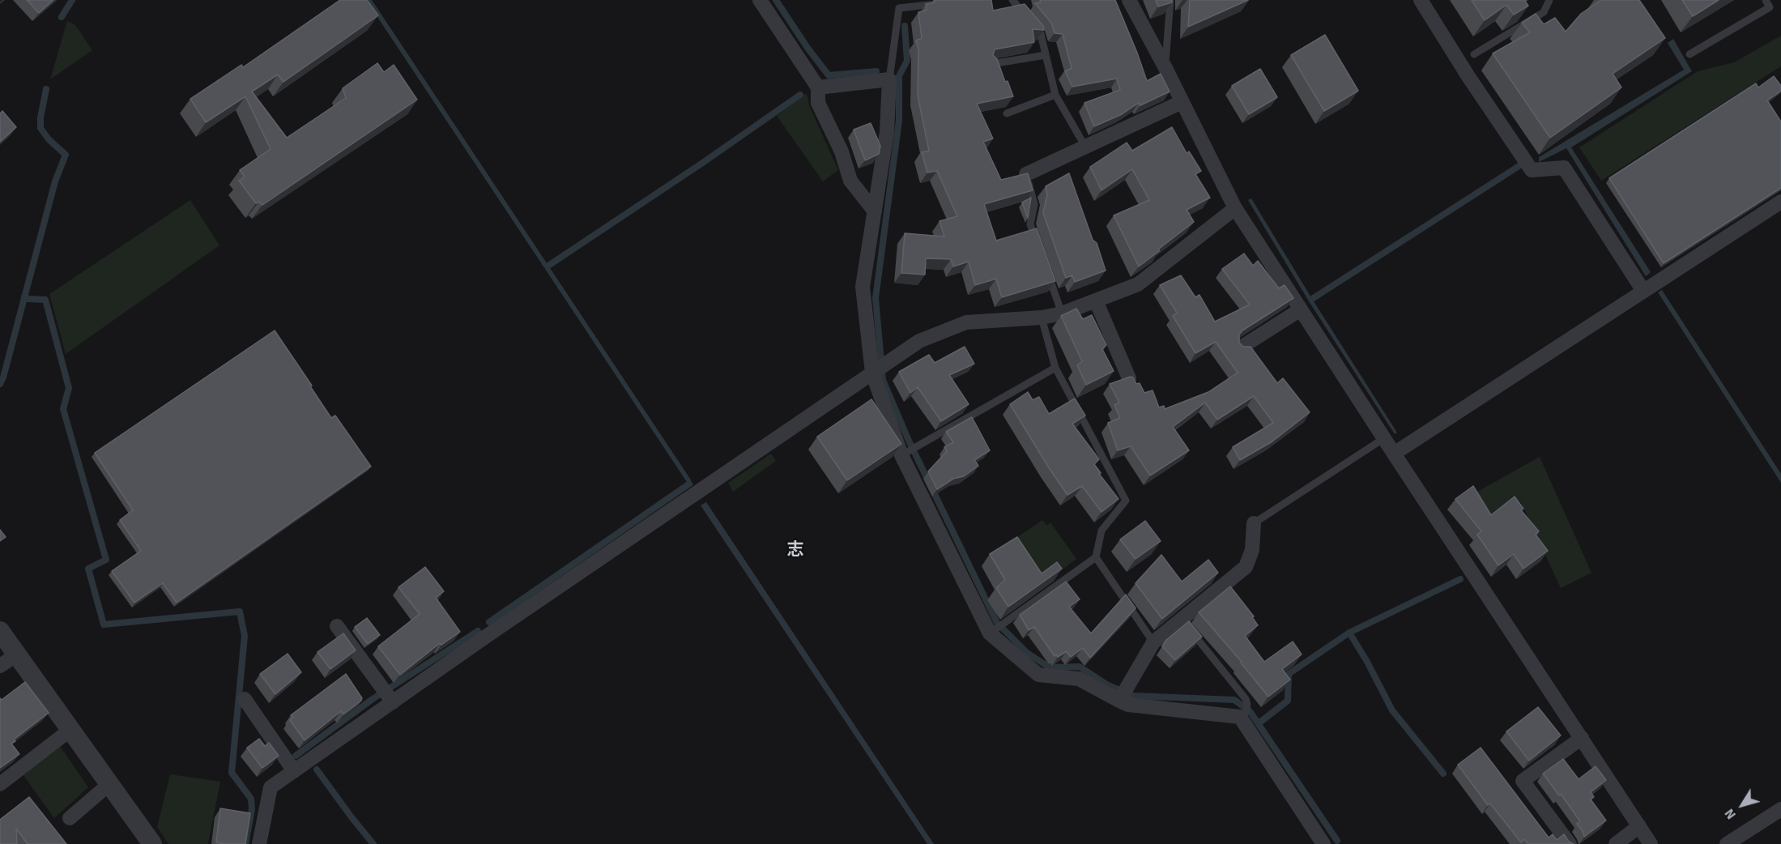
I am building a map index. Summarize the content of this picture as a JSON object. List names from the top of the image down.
{
  "districts": ["志"],
  "north": "bottom left"
}
